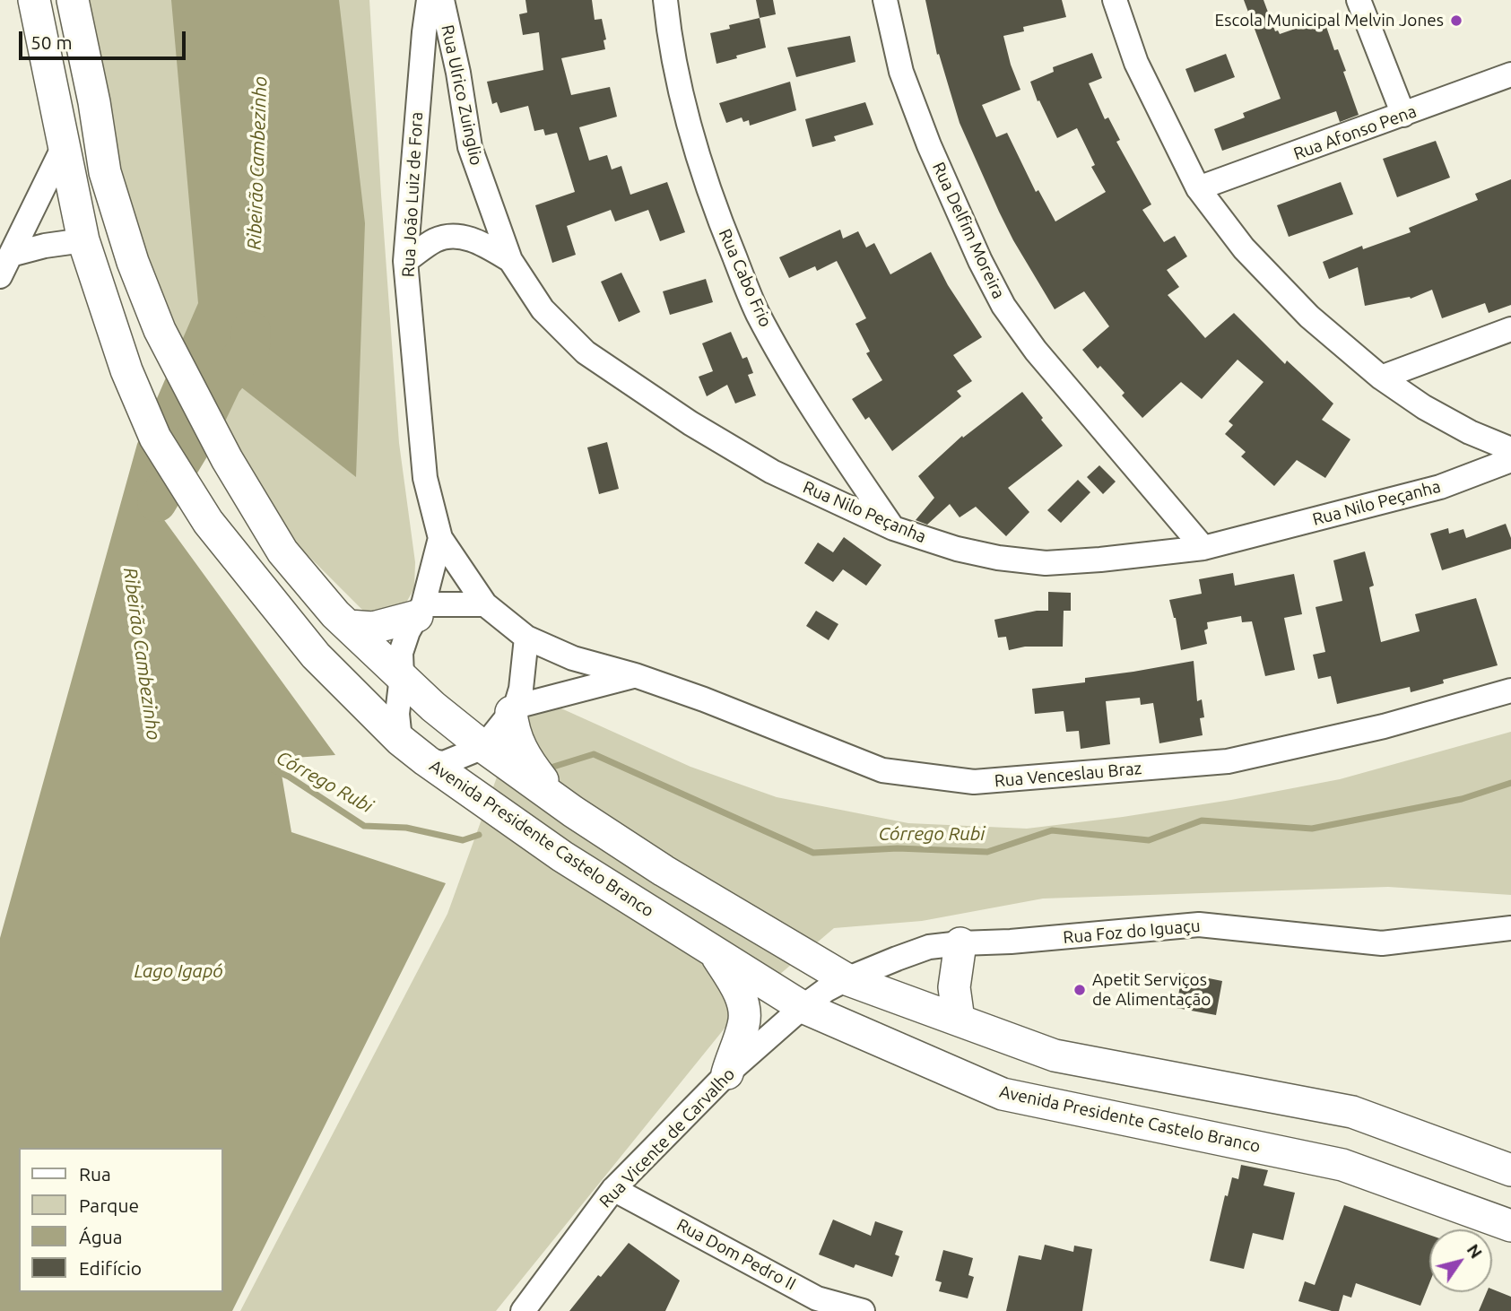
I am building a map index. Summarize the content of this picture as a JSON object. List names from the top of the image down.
{
  "streets": {
    "main road": ["Avenida Presidente Castelo Branco"],
    "street": [
      "Rua Ulrico Zuinglio",
      "Rua Afonso Pena",
      "Rua João Luiz de Fora",
      "Rua Delfim Moreira",
      "Rua Cabo Frio",
      "Rua Nilo Peçanha",
      "Rua Venceslau Braz",
      "Rua Foz do Iguaçu",
      "Rua Vicente de Carvalho",
      "Rua Dom Pedro II"
    ]
  },
  "crossings": [
    ["Rua Ulrico Zuinglio", "Rua Nilo Peçanha"],
    ["Rua João Luiz de Fora", "Rua Venceslau Braz"],
    ["Rua Delfim Moreira", "Rua Nilo Peçanha"],
    ["Rua Cabo Frio", "Rua Nilo Peçanha"],
    ["Avenida Presidente Castelo Branco", "Rua Foz do Iguaçu"],
    ["Avenida Presidente Castelo Branco", "Rua Vicente de Carvalho"],
    ["Rua Foz do Iguaçu", "Rua Vicente de Carvalho"],
    ["Rua Vicente de Carvalho", "Rua Dom Pedro II"]
  ],
  "water": ["Ribeirão Cambezinho", "Córrego Rubi", "Lago Igapó"],
  "places": ["Escola Municipal Melvin Jones", "Apetit Serviços de Alimentação"],
  "legend": [
    "Rua",
    "Parque",
    "Água",
    "Edifício"
  ],
  "scale_bar": "50 m",
  "north": "top right"
}
